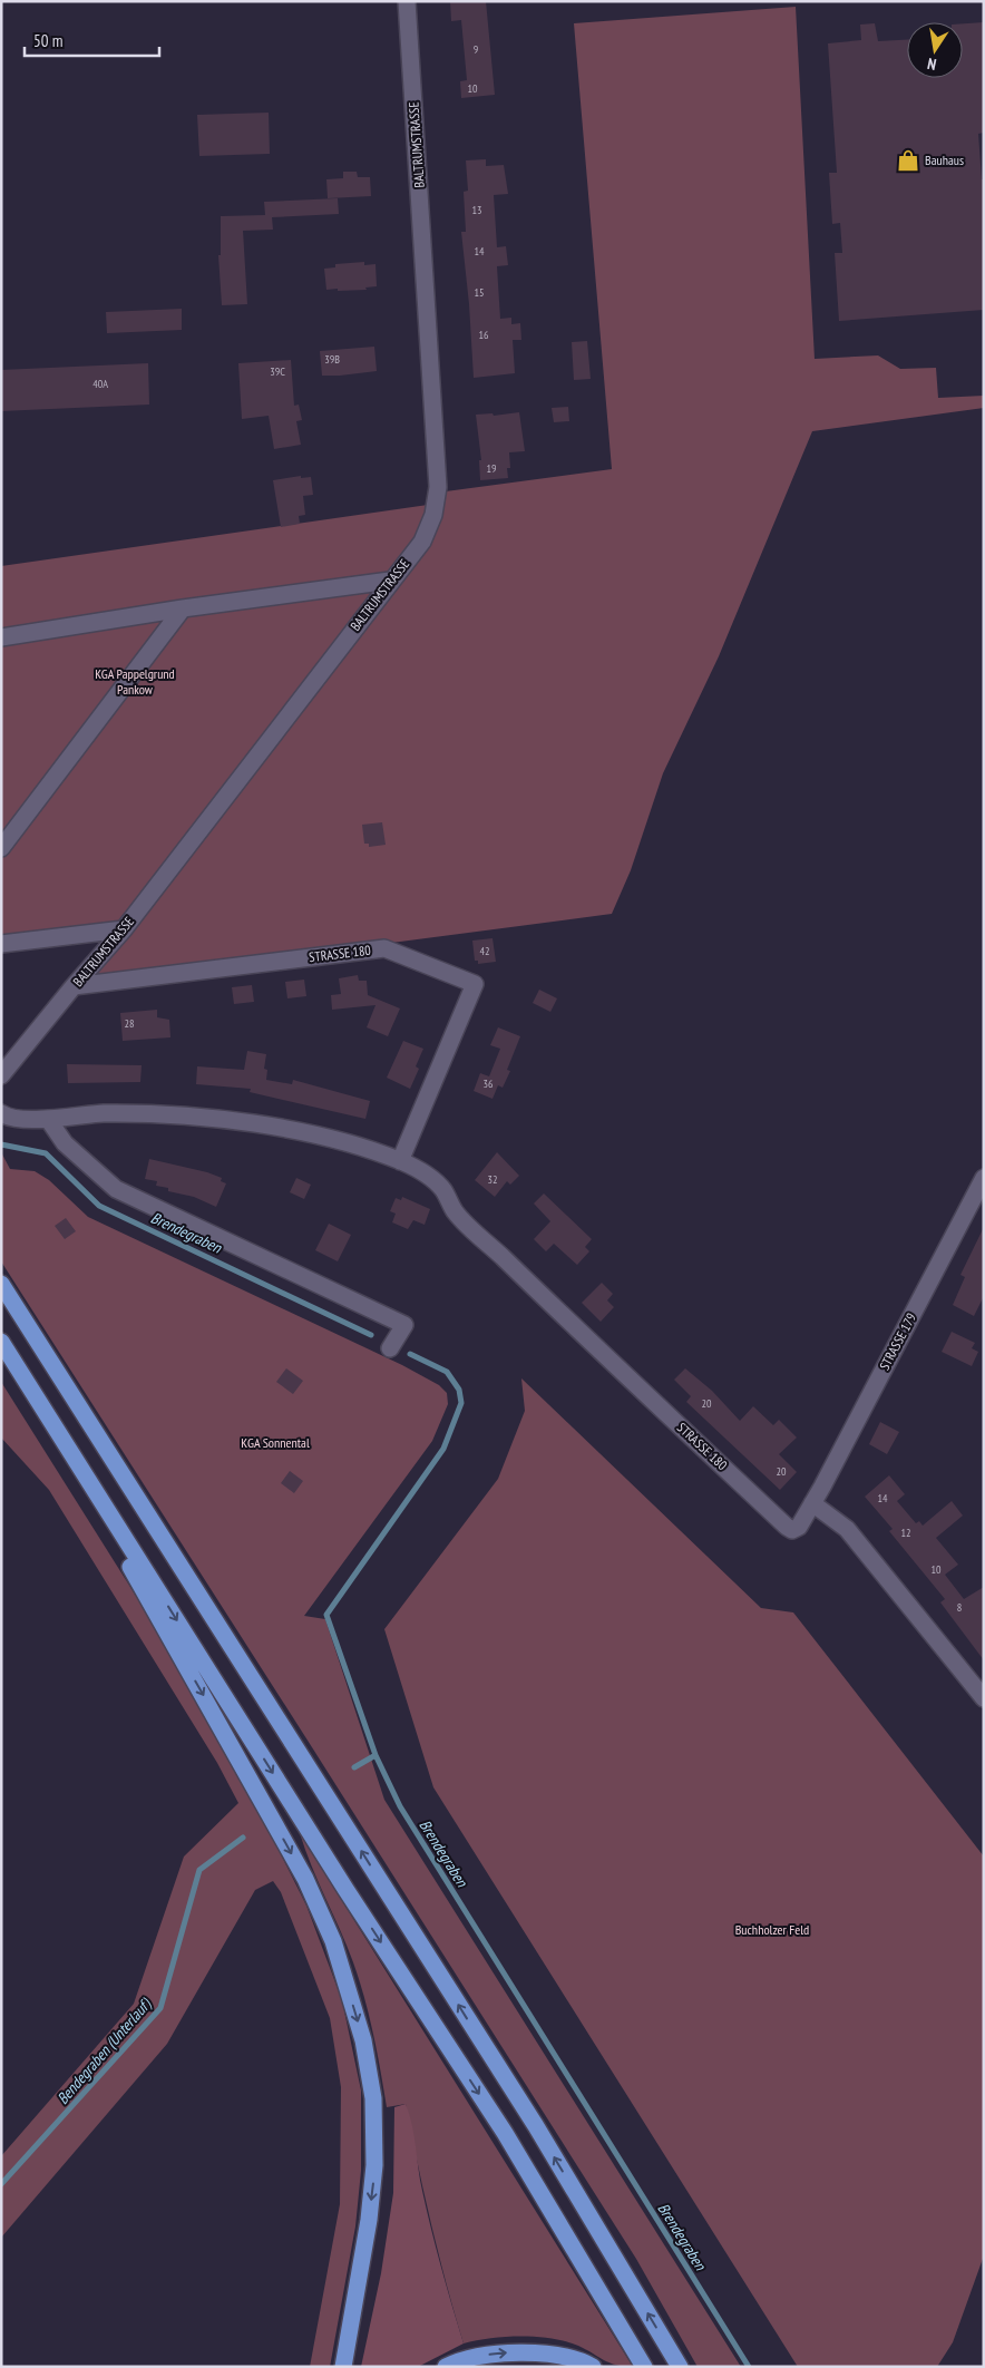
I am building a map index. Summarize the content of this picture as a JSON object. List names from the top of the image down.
{
  "streets": {
    "street": ["BALTRUMSTRASSE", "STRASSE 180", "STRASSE 179"]
  },
  "crossings": [
    ["BALTRUMSTRASSE", "STRASSE 180"],
    ["STRASSE 180", "STRASSE 179"]
  ],
  "water": ["Brendegraben", "Bendegraben (Unterlauf)"],
  "parks": ["KGA Pappelgrund Pankow", "KGA Sonnental", "Buchholzer Feld"],
  "places": {
    "shop": ["Bauhaus"]
  },
  "house_numbers": [
    "9",
    "10",
    "13",
    "14",
    "15",
    "16",
    "39B",
    "39C",
    "40A",
    "19",
    "42",
    "28",
    "36",
    "32",
    "20",
    "20",
    "14",
    "12",
    "10",
    "8"
  ],
  "scale_bar": "50 m",
  "north": "bottom"
}
